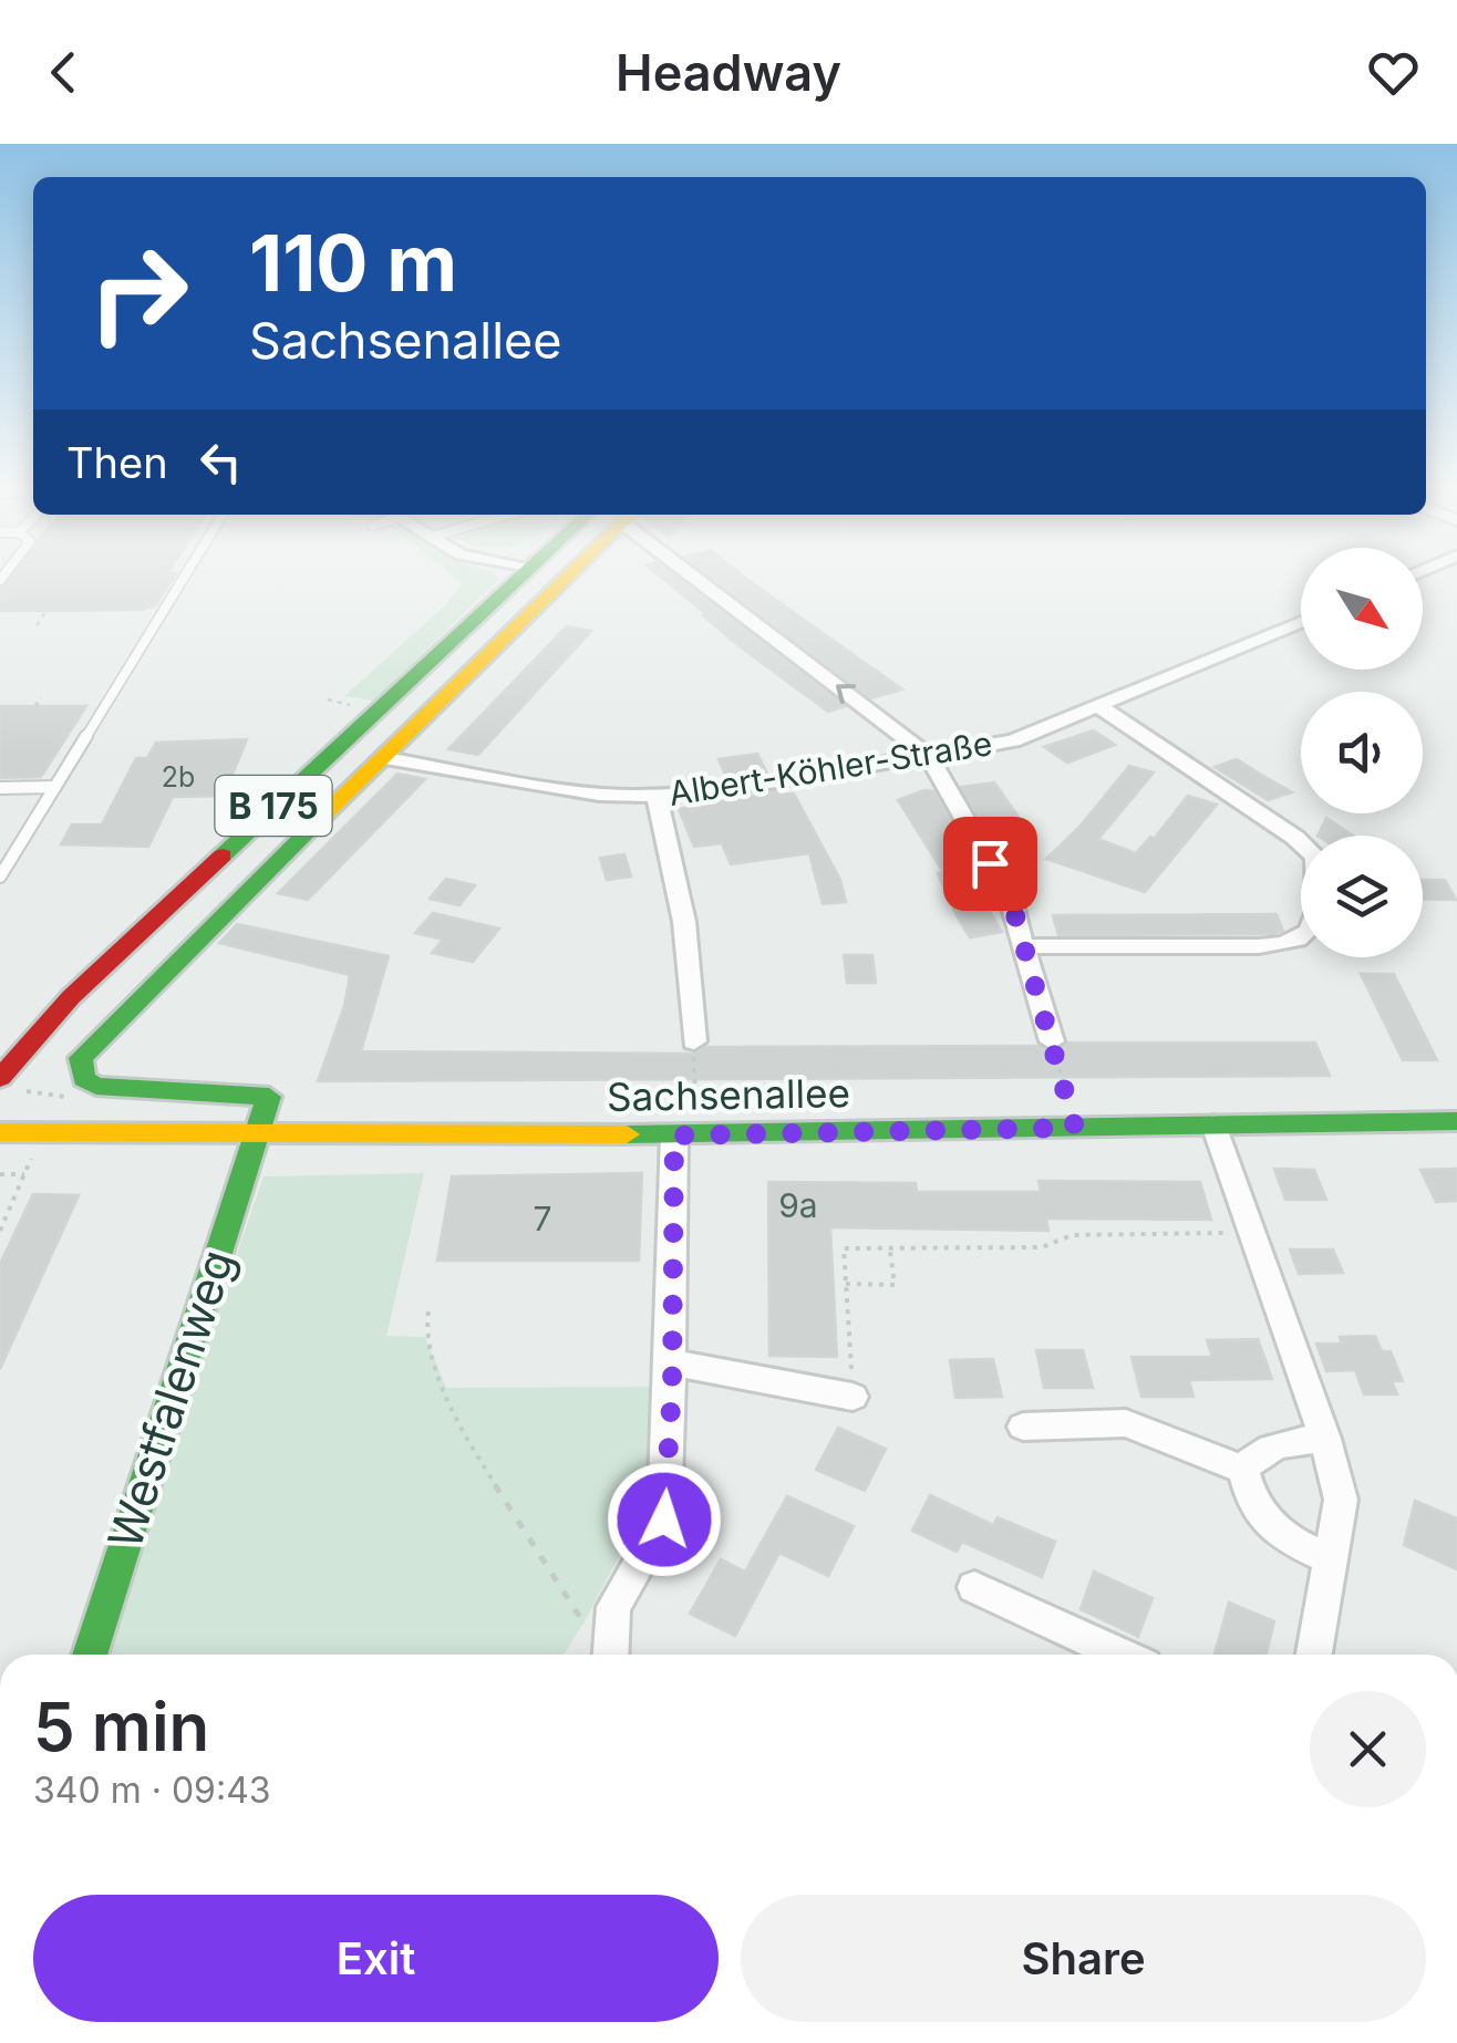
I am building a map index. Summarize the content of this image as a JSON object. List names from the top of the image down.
{
  "streets": {
    "street": [
      "Albert-Köhler-Straße",
      "B 175",
      "Sachsenallee",
      "Westfalenweg"
    ]
  },
  "crossings": [
    ["Sachsenallee", "Westfalenweg"]
  ],
  "house_numbers": ["2b", "9a", "7"],
  "north": "bottom right",
  "page": {
    "header": "Headway",
    "turn": ["110 m", "Sachsenallee"],
    "then": "Then",
    "heading": ["5 min", "340 m · 09:43"],
    "buttons": ["Exit", "Share"]
  }
}
